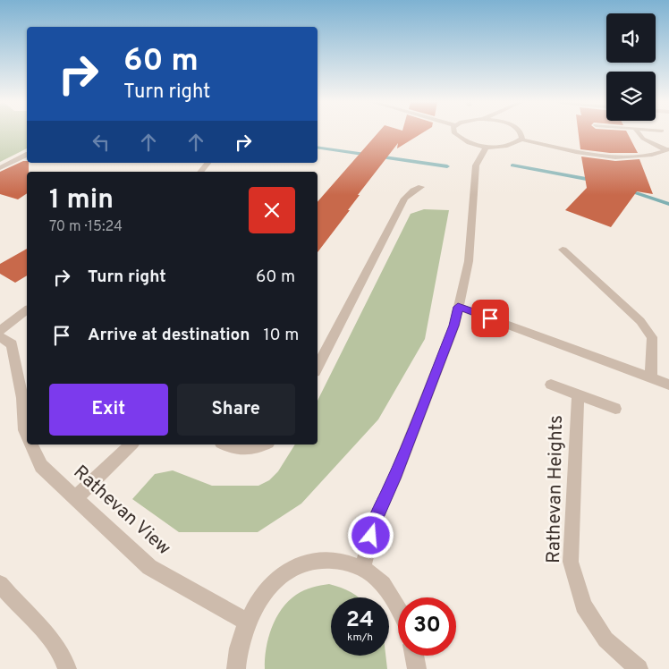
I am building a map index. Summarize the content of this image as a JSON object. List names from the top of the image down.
{
  "streets": {
    "street": ["Rathevan Heights", "Rathevan View"]
  },
  "page": {
    "turn": ["60 m", "Turn right"],
    "heading": ["1 min", "70 m · 15:24"],
    "list": [
      {
        "name": "Turn right",
        "value": "60 m"
      },
      {
        "name": "Arrive at destination",
        "value": "10 m"
      }
    ],
    "buttons": ["Exit", "Share"],
    "speed": "24 km/h",
    "limit": "30"
  }
}
